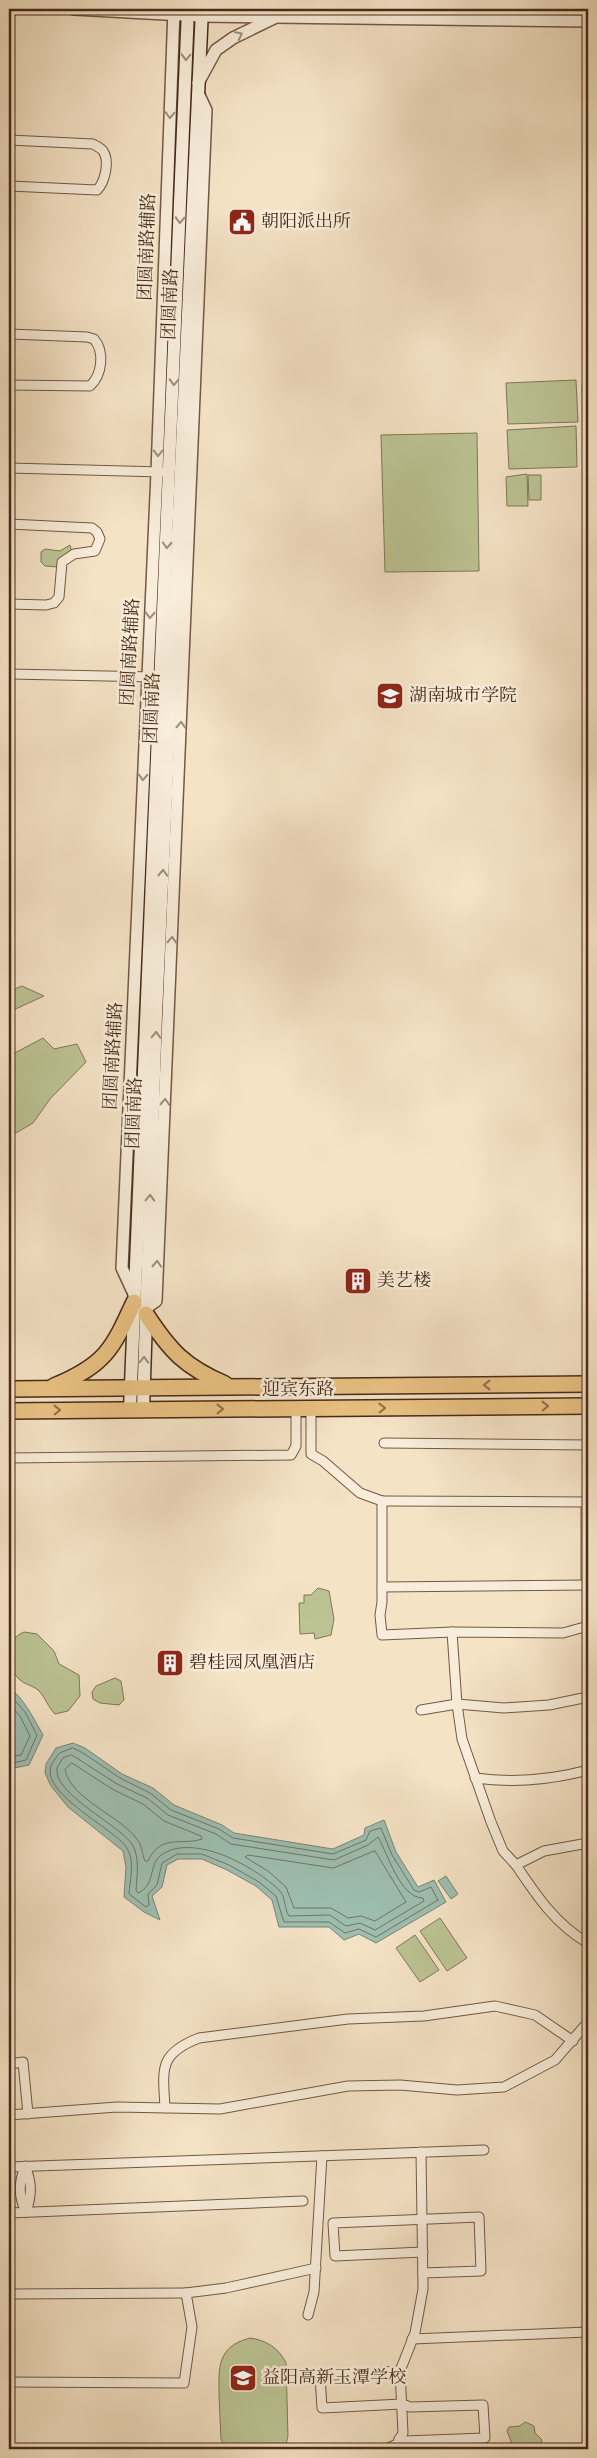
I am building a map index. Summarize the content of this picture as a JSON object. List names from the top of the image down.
{
  "streets": {
    "highway": ["迎宾东路"],
    "main road": ["团圆南路"],
    "street": ["团圆南路辅路"]
  },
  "crossings": [
    ["团圆南路辅路", "团圆南路"],
    ["团圆南路", "迎宾东路"]
  ],
  "one_way": ["团圆南路辅路"],
  "places": {
    "public building": ["朝阳派出所"],
    "school or university": ["湖南城市学院", "益阳高新玉潭学校"],
    "building": ["美艺楼", "碧桂园凤凰酒店"]
  }
}
